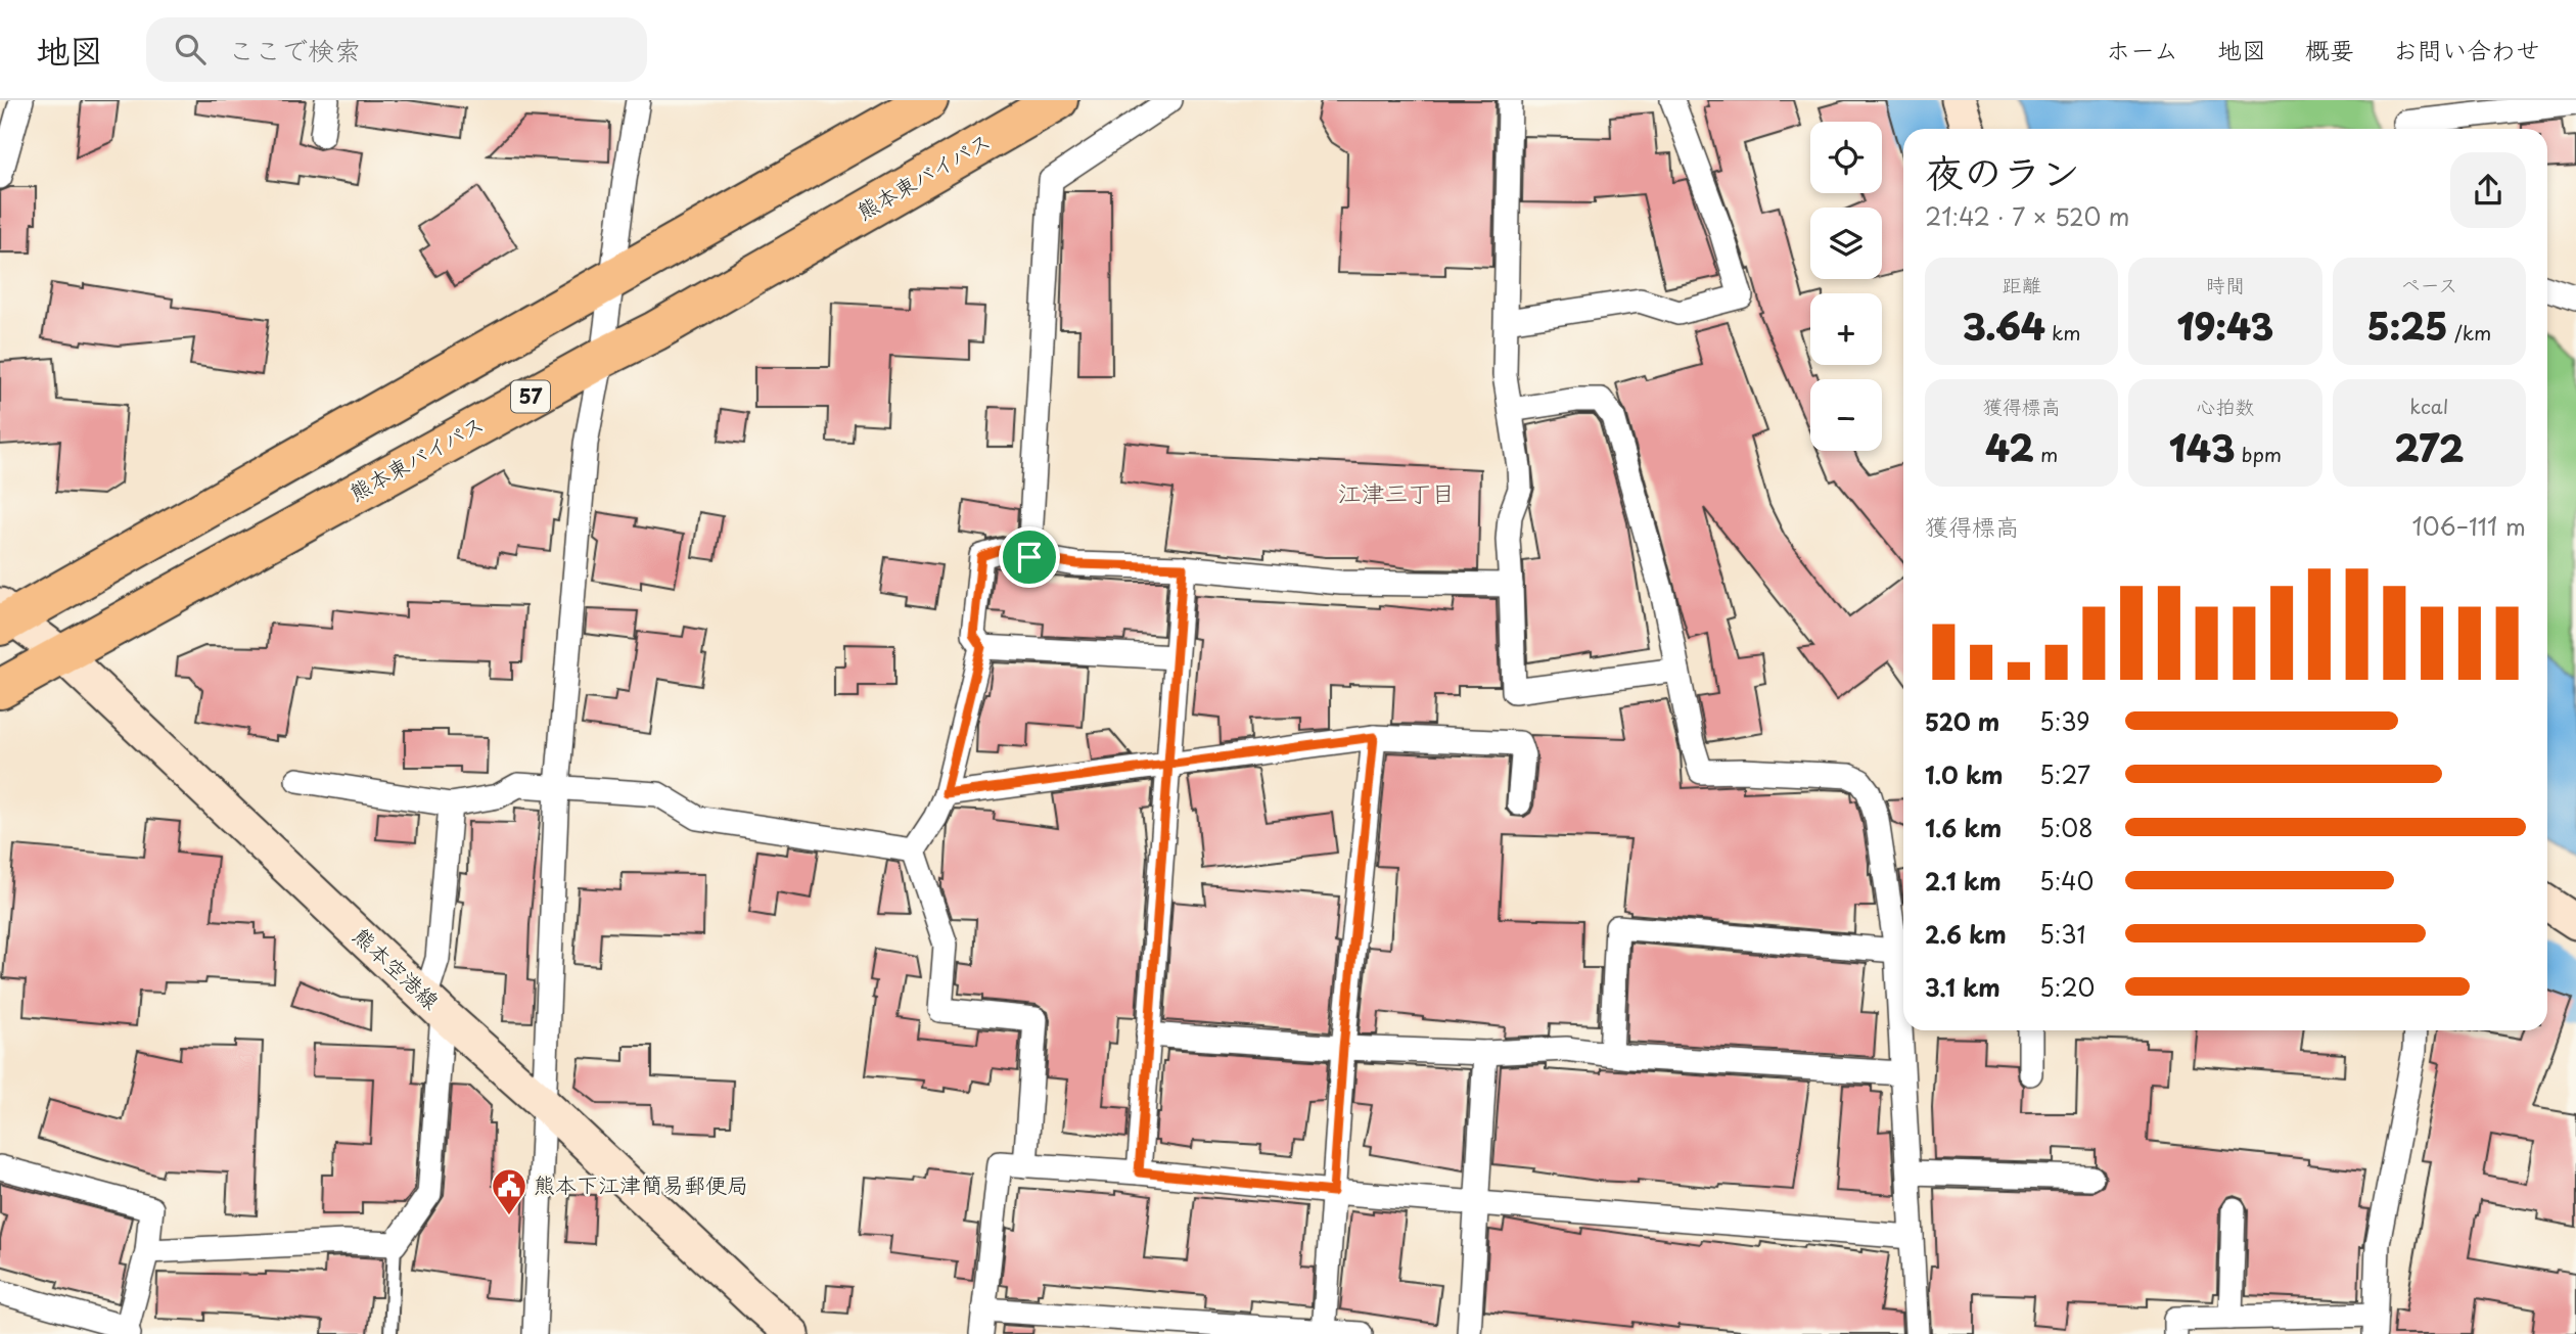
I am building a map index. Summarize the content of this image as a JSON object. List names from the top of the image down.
{
  "streets": {
    "highway": ["熊本東バイパス", "57"],
    "main road": ["熊本空港線"]
  },
  "crossings": [
    ["熊本東バイパス", "熊本空港線"]
  ],
  "districts": ["江津三丁目"],
  "places": {
    "public building": ["熊本下江津簡易郵便局"]
  },
  "page": {
    "header": "地図",
    "search": "ここで検索",
    "nav": [
      "ホーム",
      "地図",
      "概要",
      "お問い合わせ"
    ],
    "map_buttons": ["+", "−"],
    "heading": ["夜のラン", "21:42 · 7 × 520 m"],
    "stats": [
      ["距離", "3.64 km"],
      ["時間", "19:43"],
      ["ペース", "5:25 /km"],
      ["獲得標高", "42 m"],
      ["心拍数", "143 bpm"],
      ["kcal", "272"]
    ],
    "chart": ["獲得標高", "106–111 m"],
    "list": [
      {
        "name": "520 m",
        "note": "5:39"
      },
      {
        "name": "1.0 km",
        "note": "5:27"
      },
      {
        "name": "1.6 km",
        "note": "5:08"
      },
      {
        "name": "2.1 km",
        "note": "5:40"
      },
      {
        "name": "2.6 km",
        "note": "5:31"
      },
      {
        "name": "3.1 km",
        "note": "5:20"
      }
    ]
  }
}
